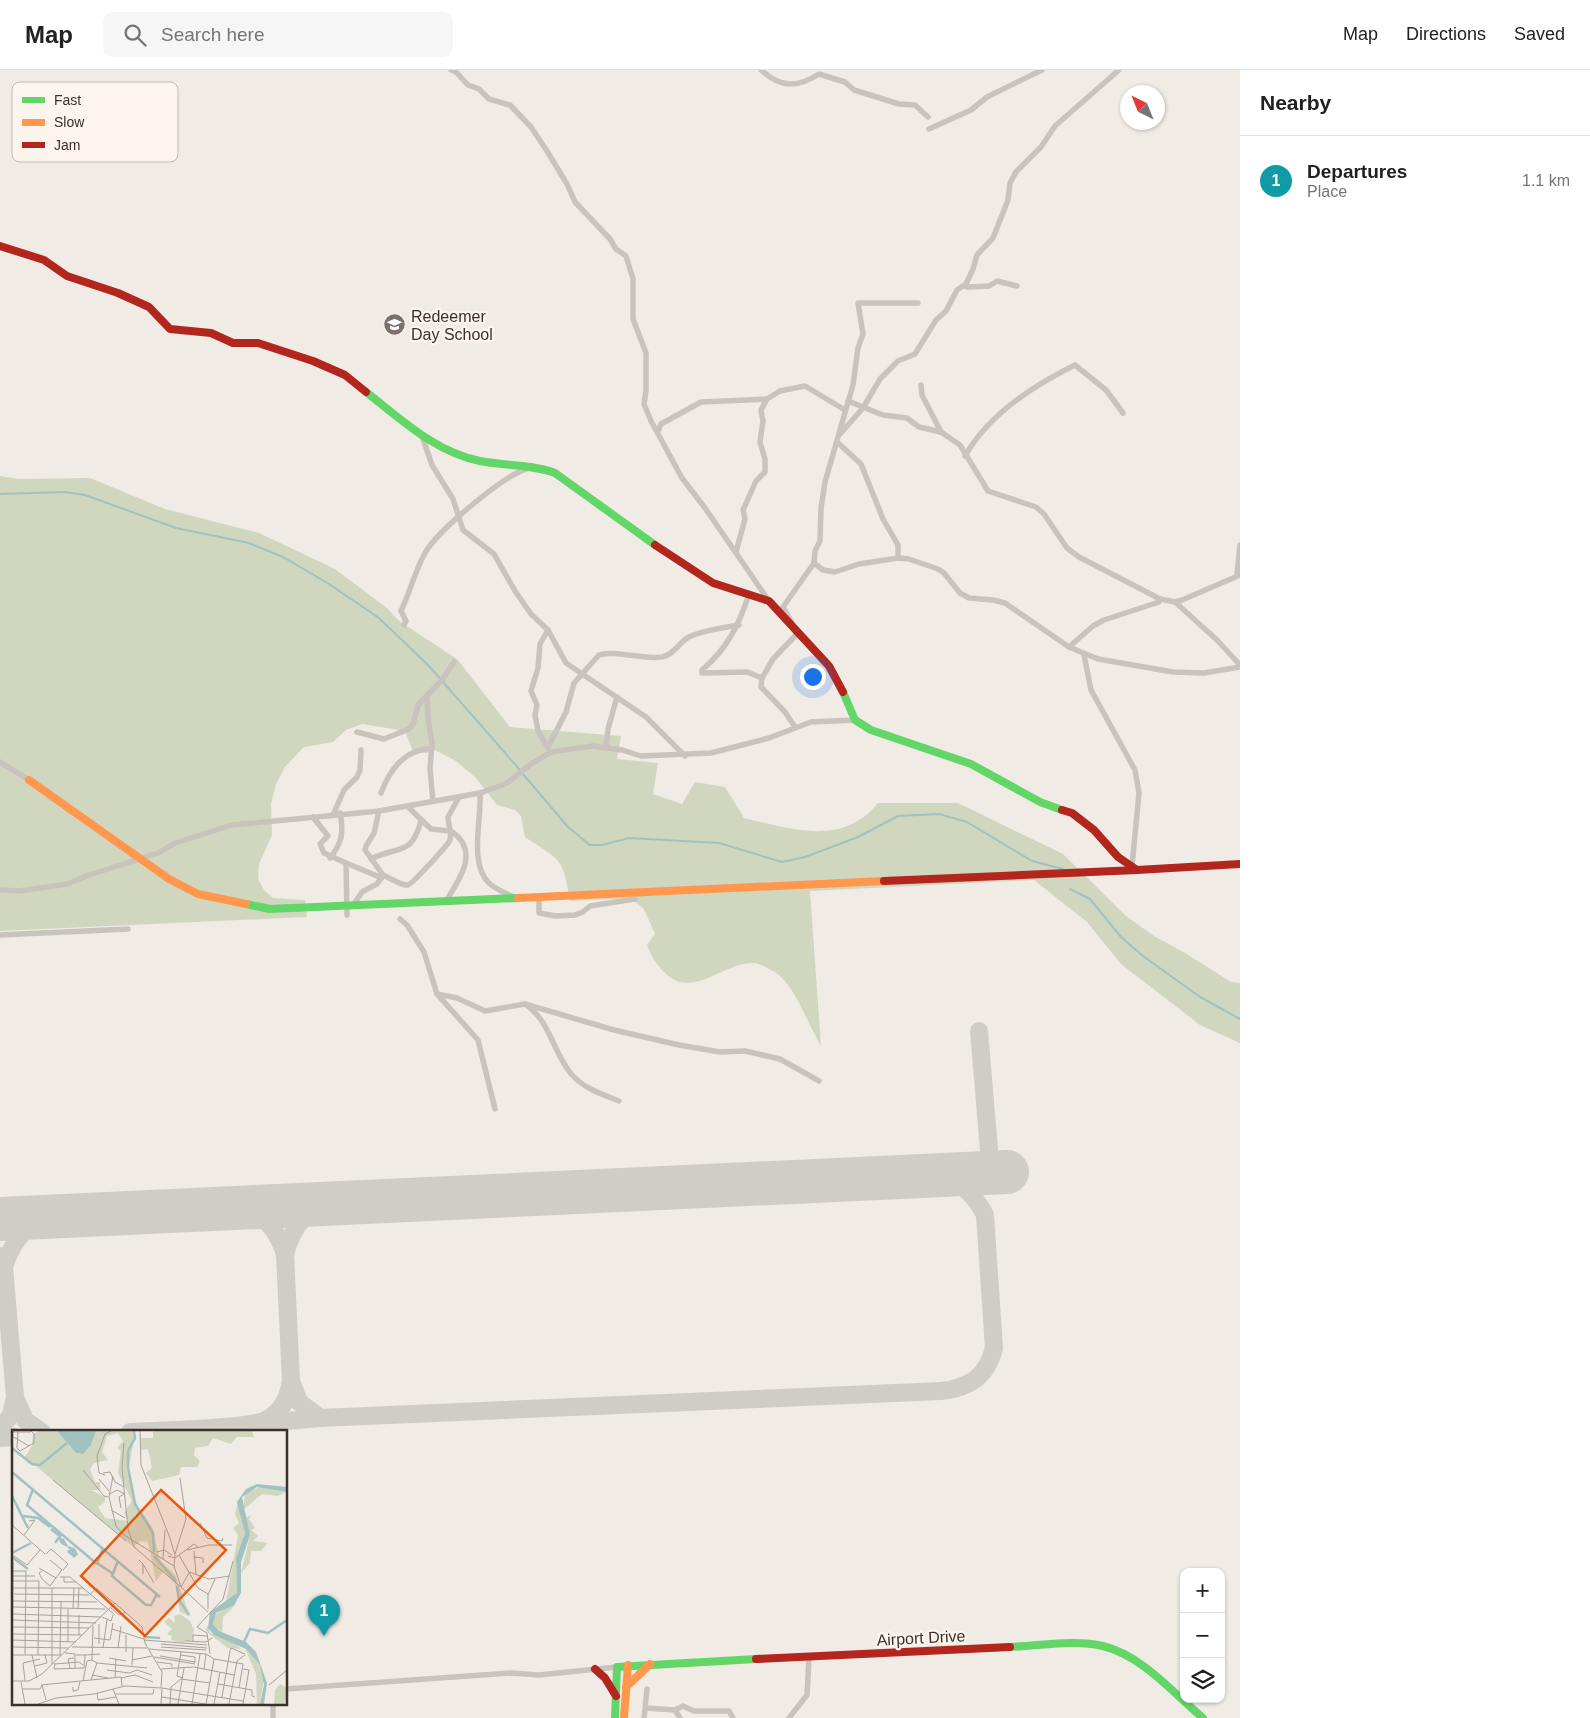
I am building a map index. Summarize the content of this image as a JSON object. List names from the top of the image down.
{
  "streets": {
    "main road": ["Airport Drive"]
  },
  "places": {
    "school or university": ["Redeemer Day School"]
  },
  "legend": ["Fast", "Slow", "Jam"],
  "north": "top left",
  "page": {
    "header": "Map",
    "search": "Search here",
    "nav": ["Map", "Directions", "Saved"],
    "heading": "Nearby",
    "list": [
      {
        "mark": "1",
        "name": "Departures",
        "note": "Place",
        "value": "1.1 km"
      }
    ],
    "map_buttons": ["+", "−"],
    "pins": "1"
  }
}
